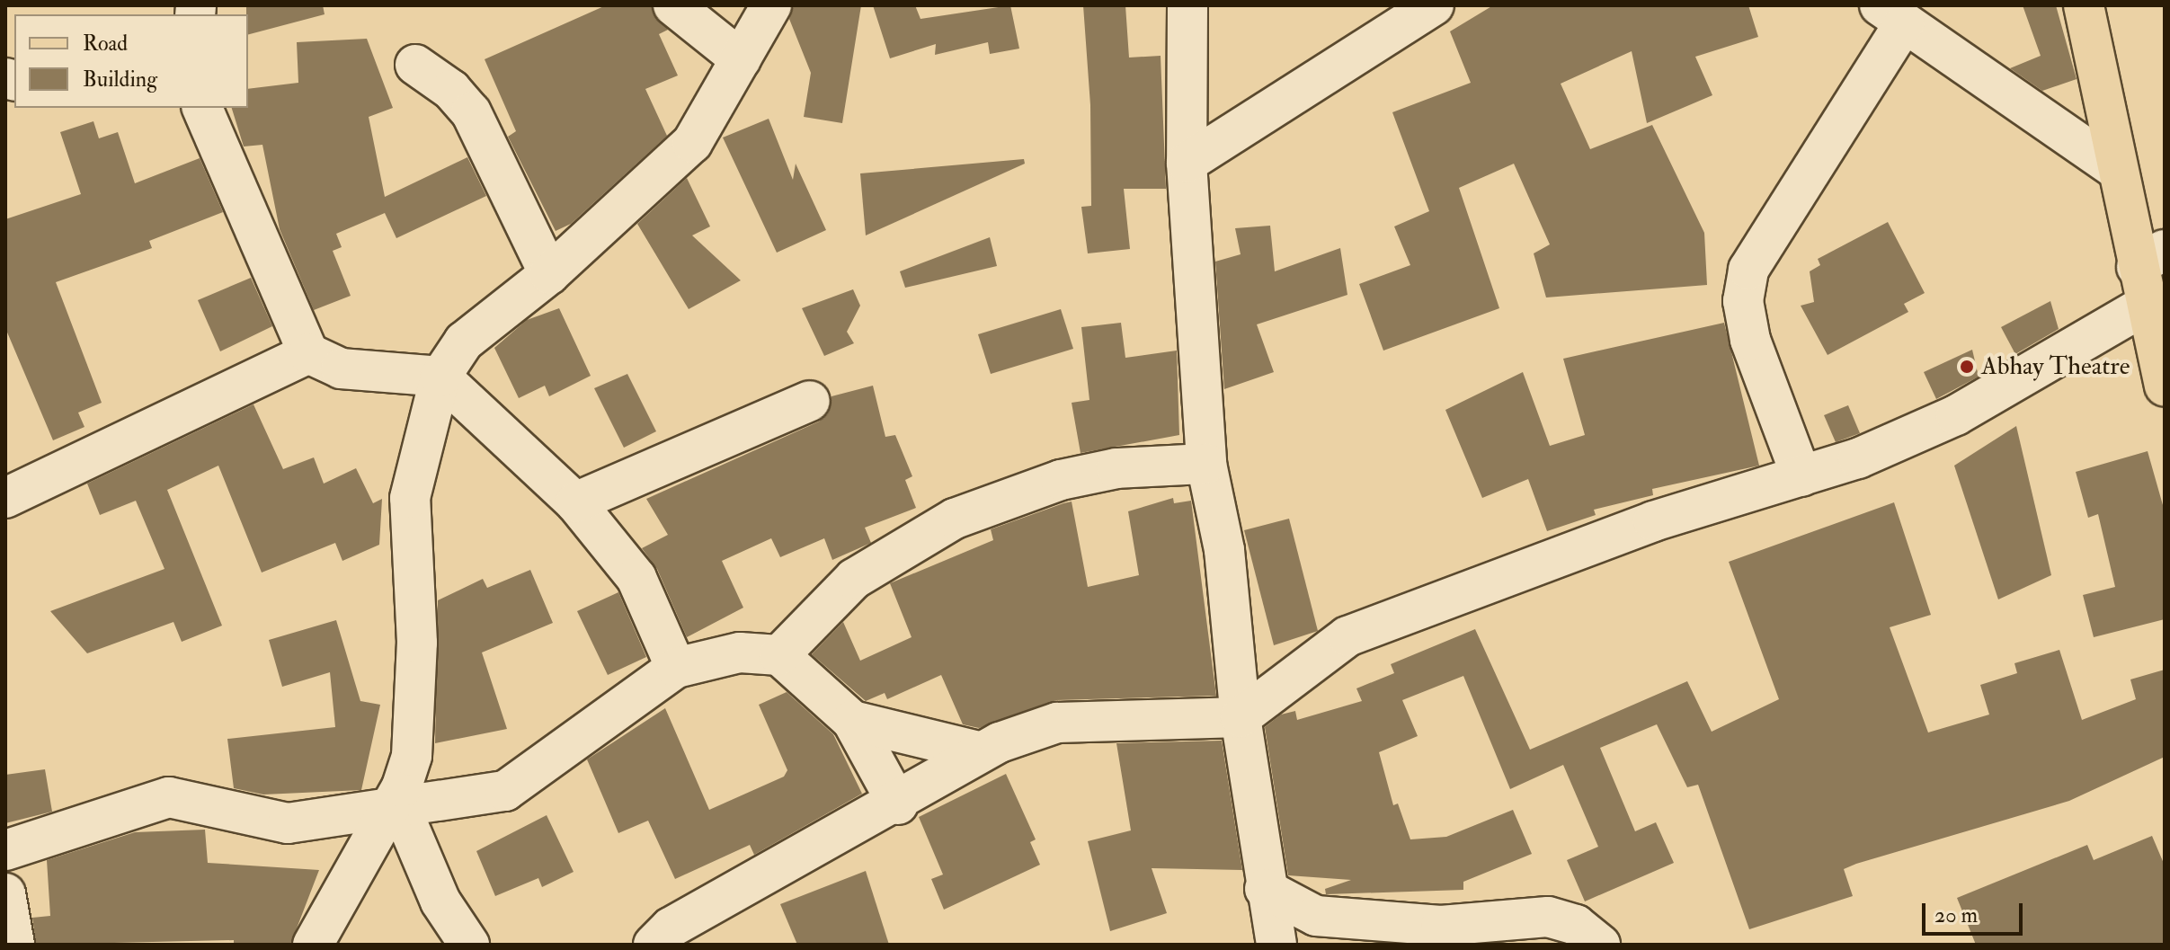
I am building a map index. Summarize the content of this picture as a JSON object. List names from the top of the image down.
{
  "places": ["Abhay Theatre"],
  "legend": ["Road", "Building"],
  "scale_bar": "20 m"
}
